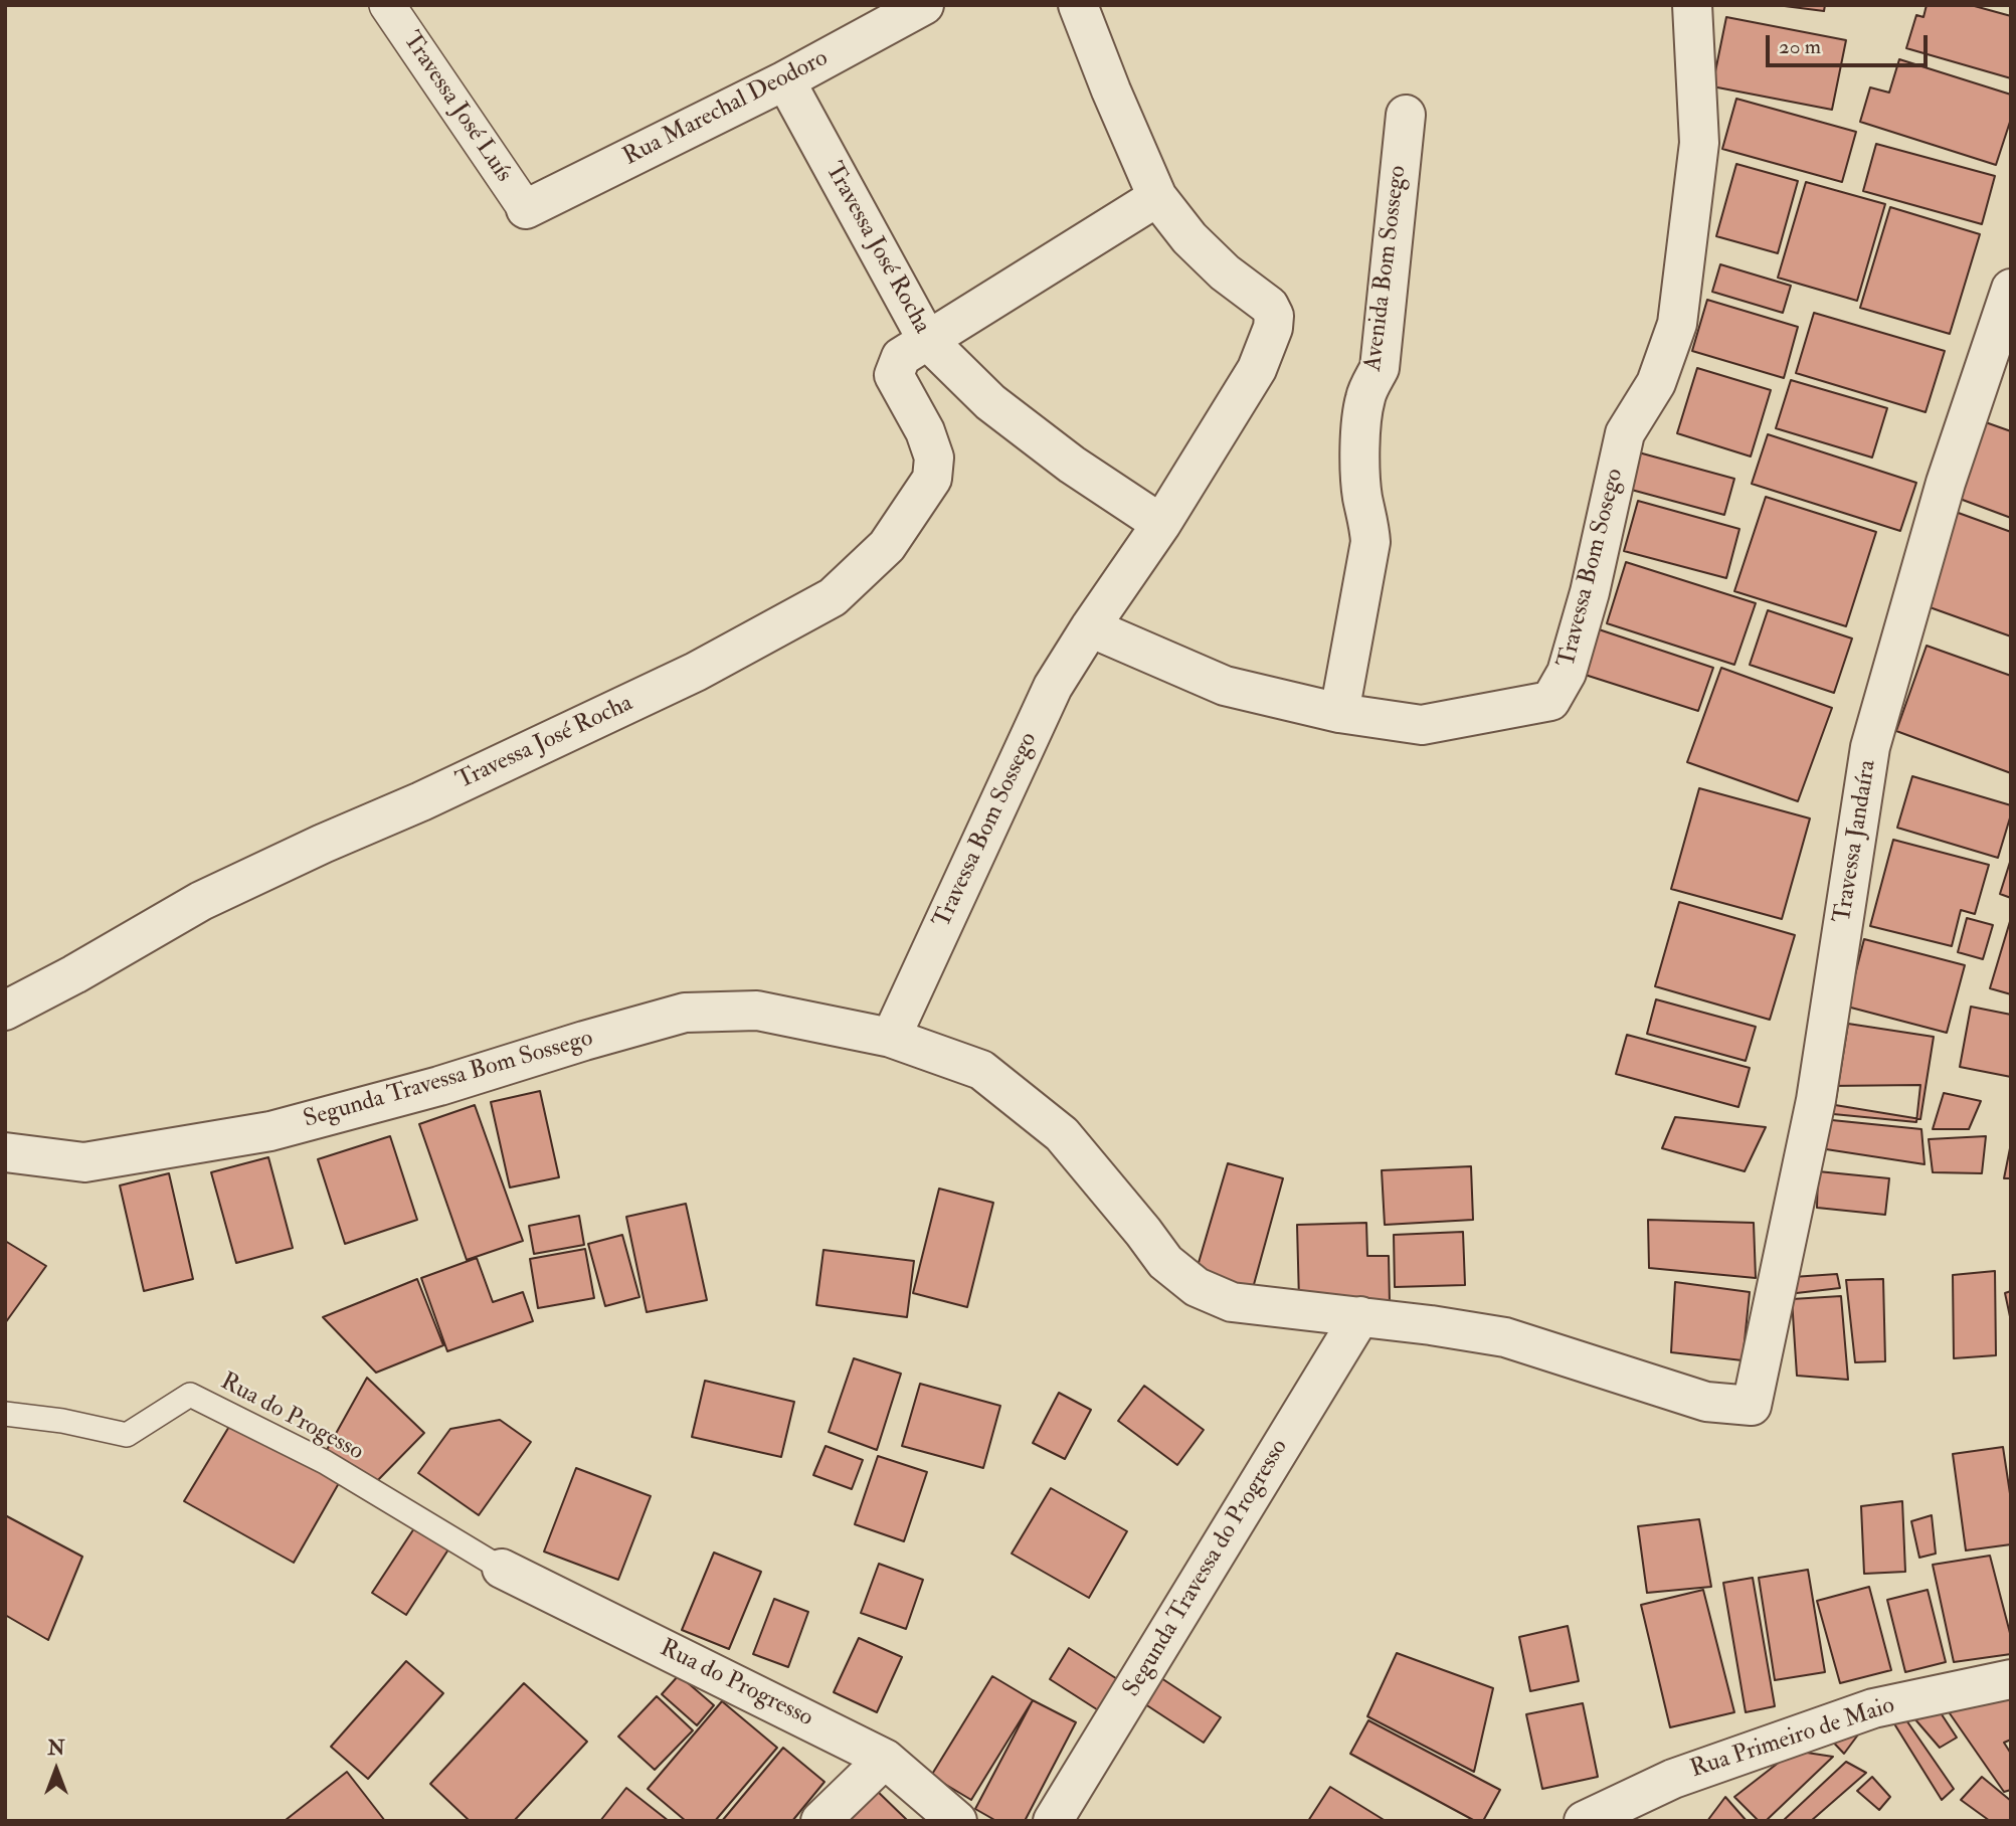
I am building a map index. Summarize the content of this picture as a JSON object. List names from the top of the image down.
{
  "streets": {
    "street": [
      "Travessa José Luís",
      "Rua Marechal Deodoro",
      "Travessa José Rocha",
      "Avenida Bom Sossego",
      "Travessa Bom Sosego",
      "Travessa Bom Sossego",
      "Travessa Jandaíra",
      "Segunda Travessa Bom Sossego",
      "Segunda Travessa do Progresso",
      "Rua do Progresso",
      "Rua Primeiro de Maio"
    ],
    "lane": ["Rua do Progesso"]
  },
  "crossings": [
    ["Travessa José Luís", "Rua Marechal Deodoro"],
    ["Rua Marechal Deodoro", "Travessa José Rocha"],
    ["Travessa José Rocha", "Travessa Bom Sossego"],
    ["Avenida Bom Sossego", "Travessa Bom Sosego"],
    ["Travessa Bom Sossego", "Segunda Travessa Bom Sossego"],
    ["Travessa Jandaíra", "Segunda Travessa Bom Sossego"],
    ["Segunda Travessa Bom Sossego", "Segunda Travessa do Progresso"],
    ["Rua do Progesso", "Rua do Progresso"]
  ],
  "scale_bar": "20 m",
  "north": "top"
}
